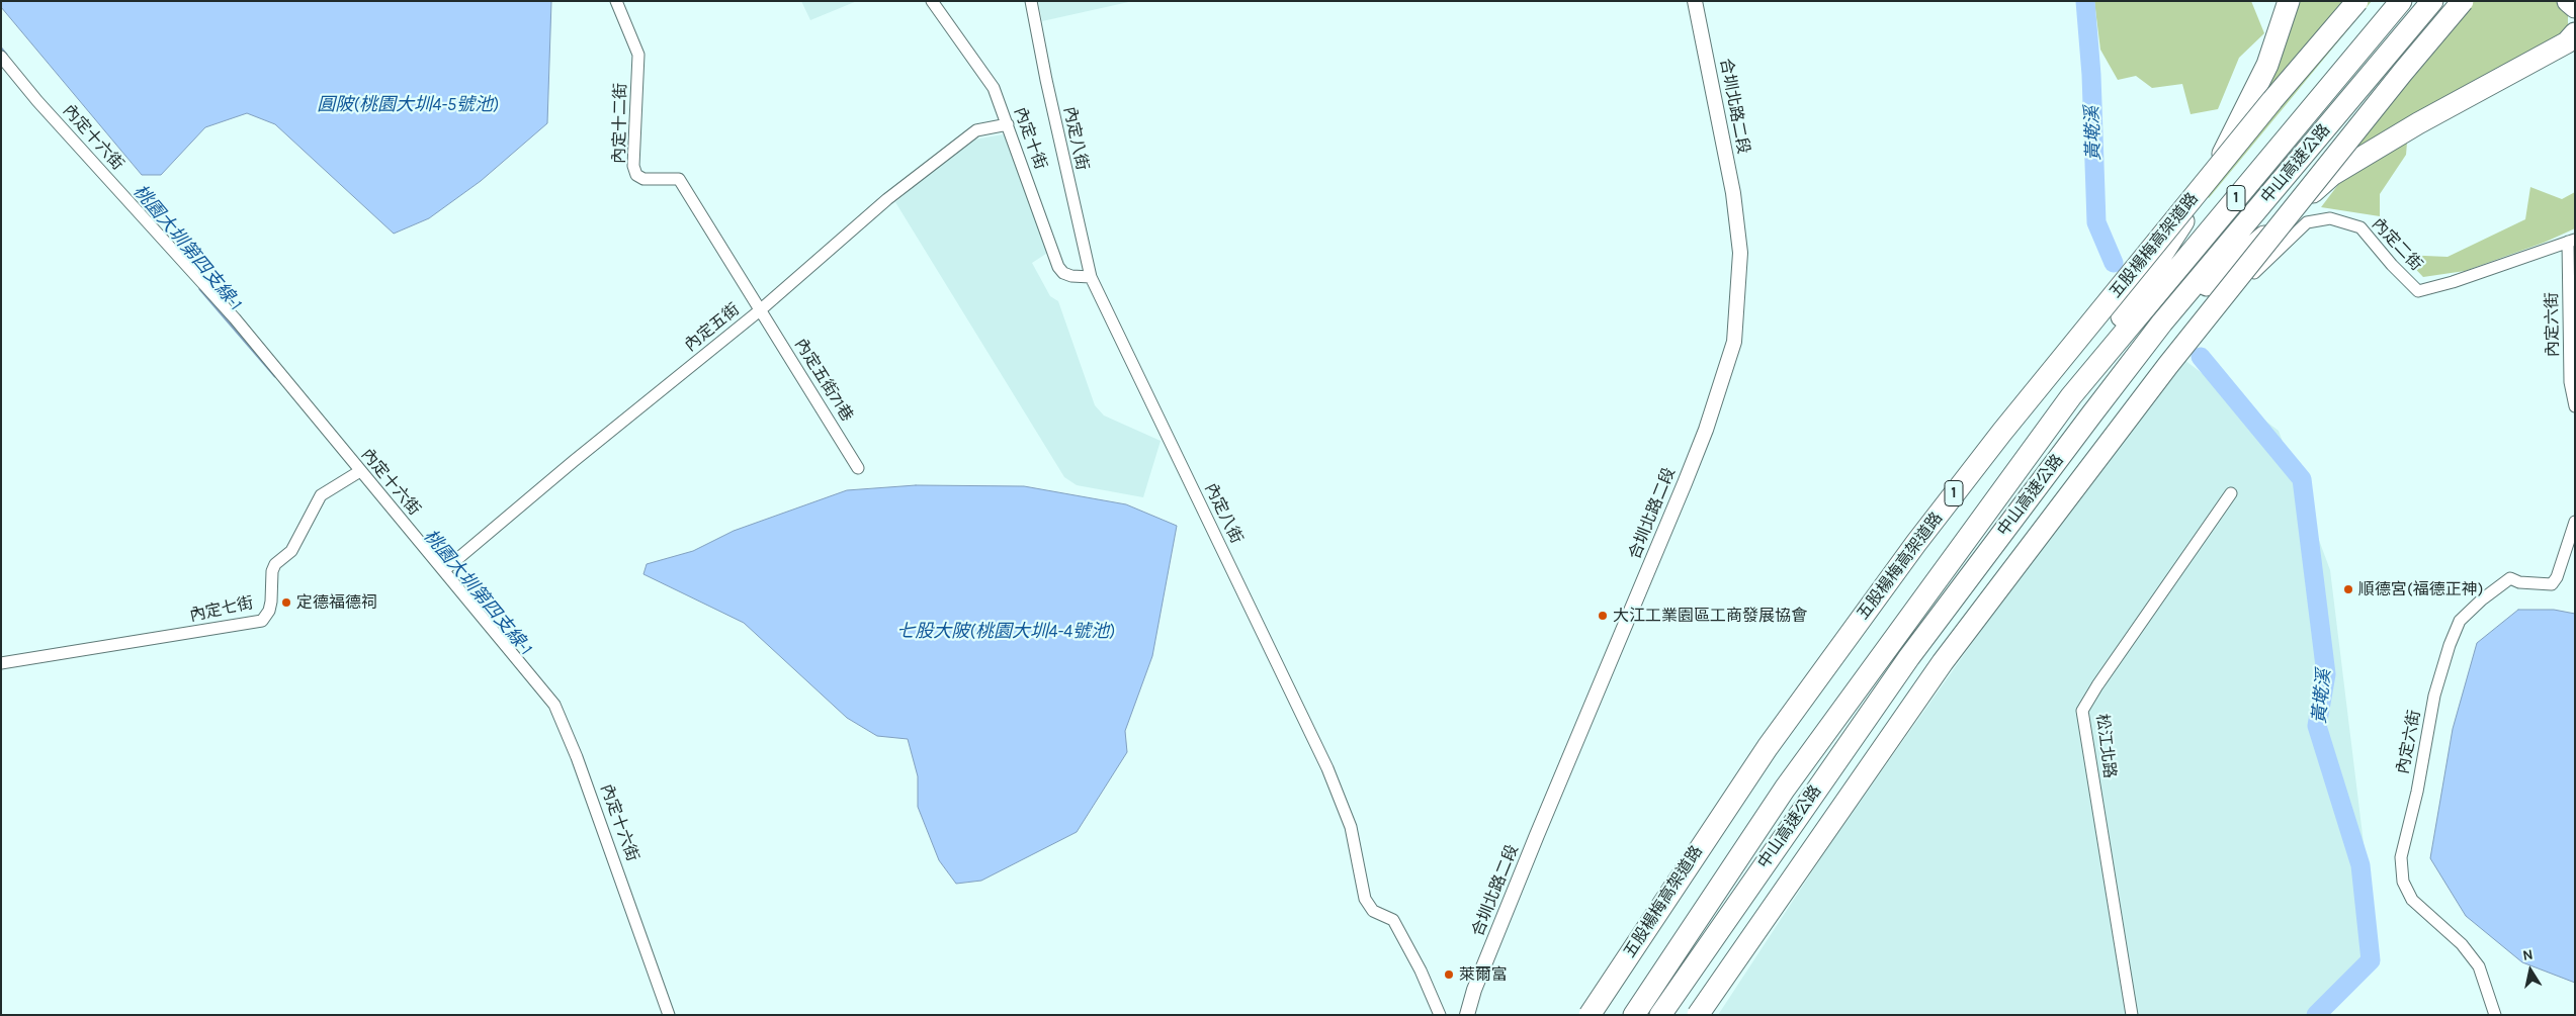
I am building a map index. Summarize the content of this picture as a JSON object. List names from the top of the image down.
{
  "streets": {
    "highway": ["中山高速公路", "1", "五股楊梅高架道路"],
    "street": [
      "合圳北路二段",
      "內定十二街",
      "內定十六街",
      "內定十街",
      "內定八街",
      "內定二街",
      "內定六街",
      "內定五街",
      "內定五街71巷",
      "內定七街",
      "松江北路"
    ]
  },
  "crossings": [
    ["內定十二街", "內定五街"],
    ["內定十二街", "內定五街71巷"],
    ["內定十六街", "內定五街"],
    ["內定十六街", "內定七街"],
    ["內定十街", "內定八街"],
    ["內定十街", "內定五街"],
    ["內定二街", "內定六街"],
    ["內定五街", "內定五街71巷"]
  ],
  "water": [
    "圓陂(桃園大圳4-5號池)",
    "黃墘溪",
    "桃園大圳第四支線-1",
    "七股大陂(桃園大圳4-4號池)"
  ],
  "places": [
    "順德宮(福德正神)",
    "定德福德祠",
    "大江工業園區工商發展協會",
    "萊爾富"
  ],
  "north": "top"
}
